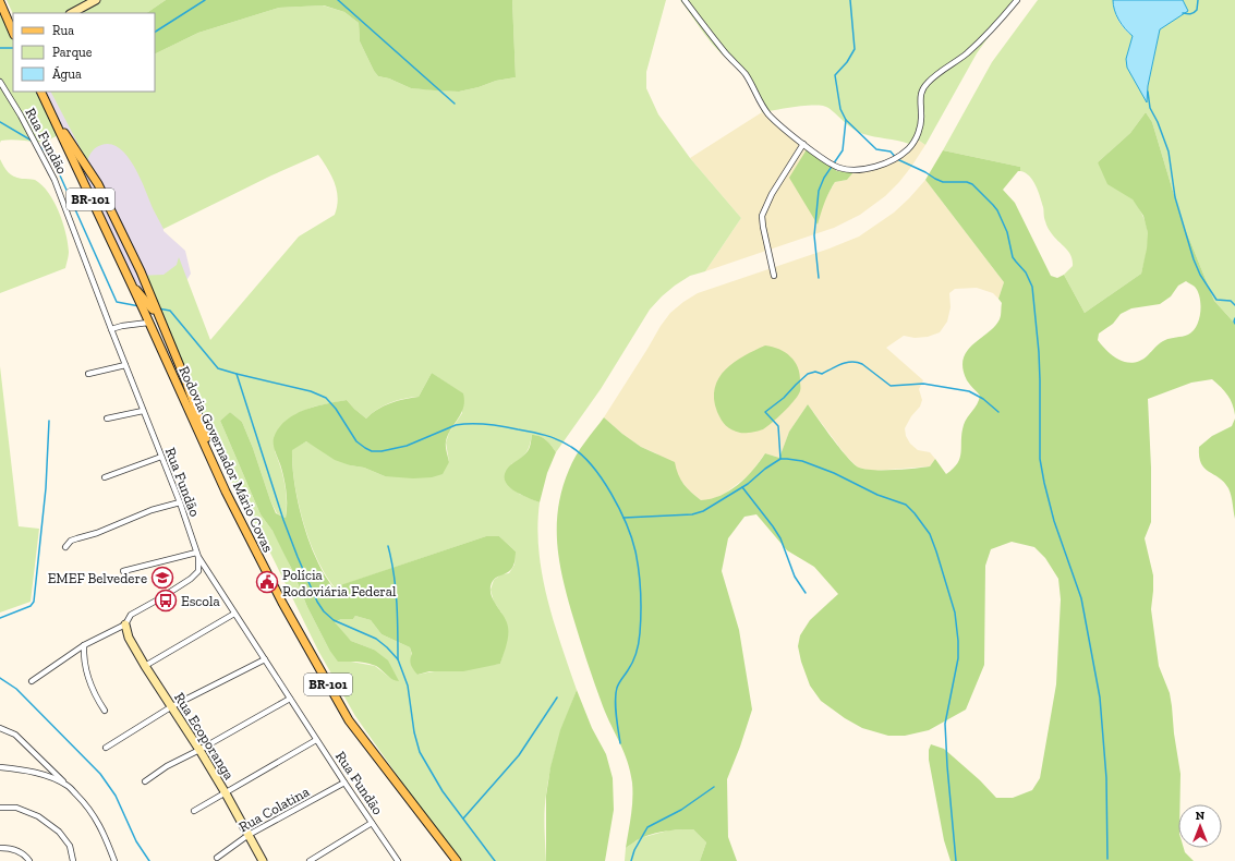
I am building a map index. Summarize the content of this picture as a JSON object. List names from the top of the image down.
{
  "streets": {
    "main road": ["BR-101", "Rodovia Governador Mário Covas"],
    "street": ["Rua Fundão", "Rua Ecoporanga", "Rua Colatina"]
  },
  "crossings": [
    ["Rua Fundão", "Rua Colatina"],
    ["Rua Ecoporanga", "Rua Colatina"]
  ],
  "places": {
    "school or university": ["EMEF Belvedere"],
    "public building": ["Polícia Rodoviária Federal"],
    "bus stop": ["Escola"]
  },
  "legend": ["Rua", "Parque", "Água"],
  "north": "top"
}
